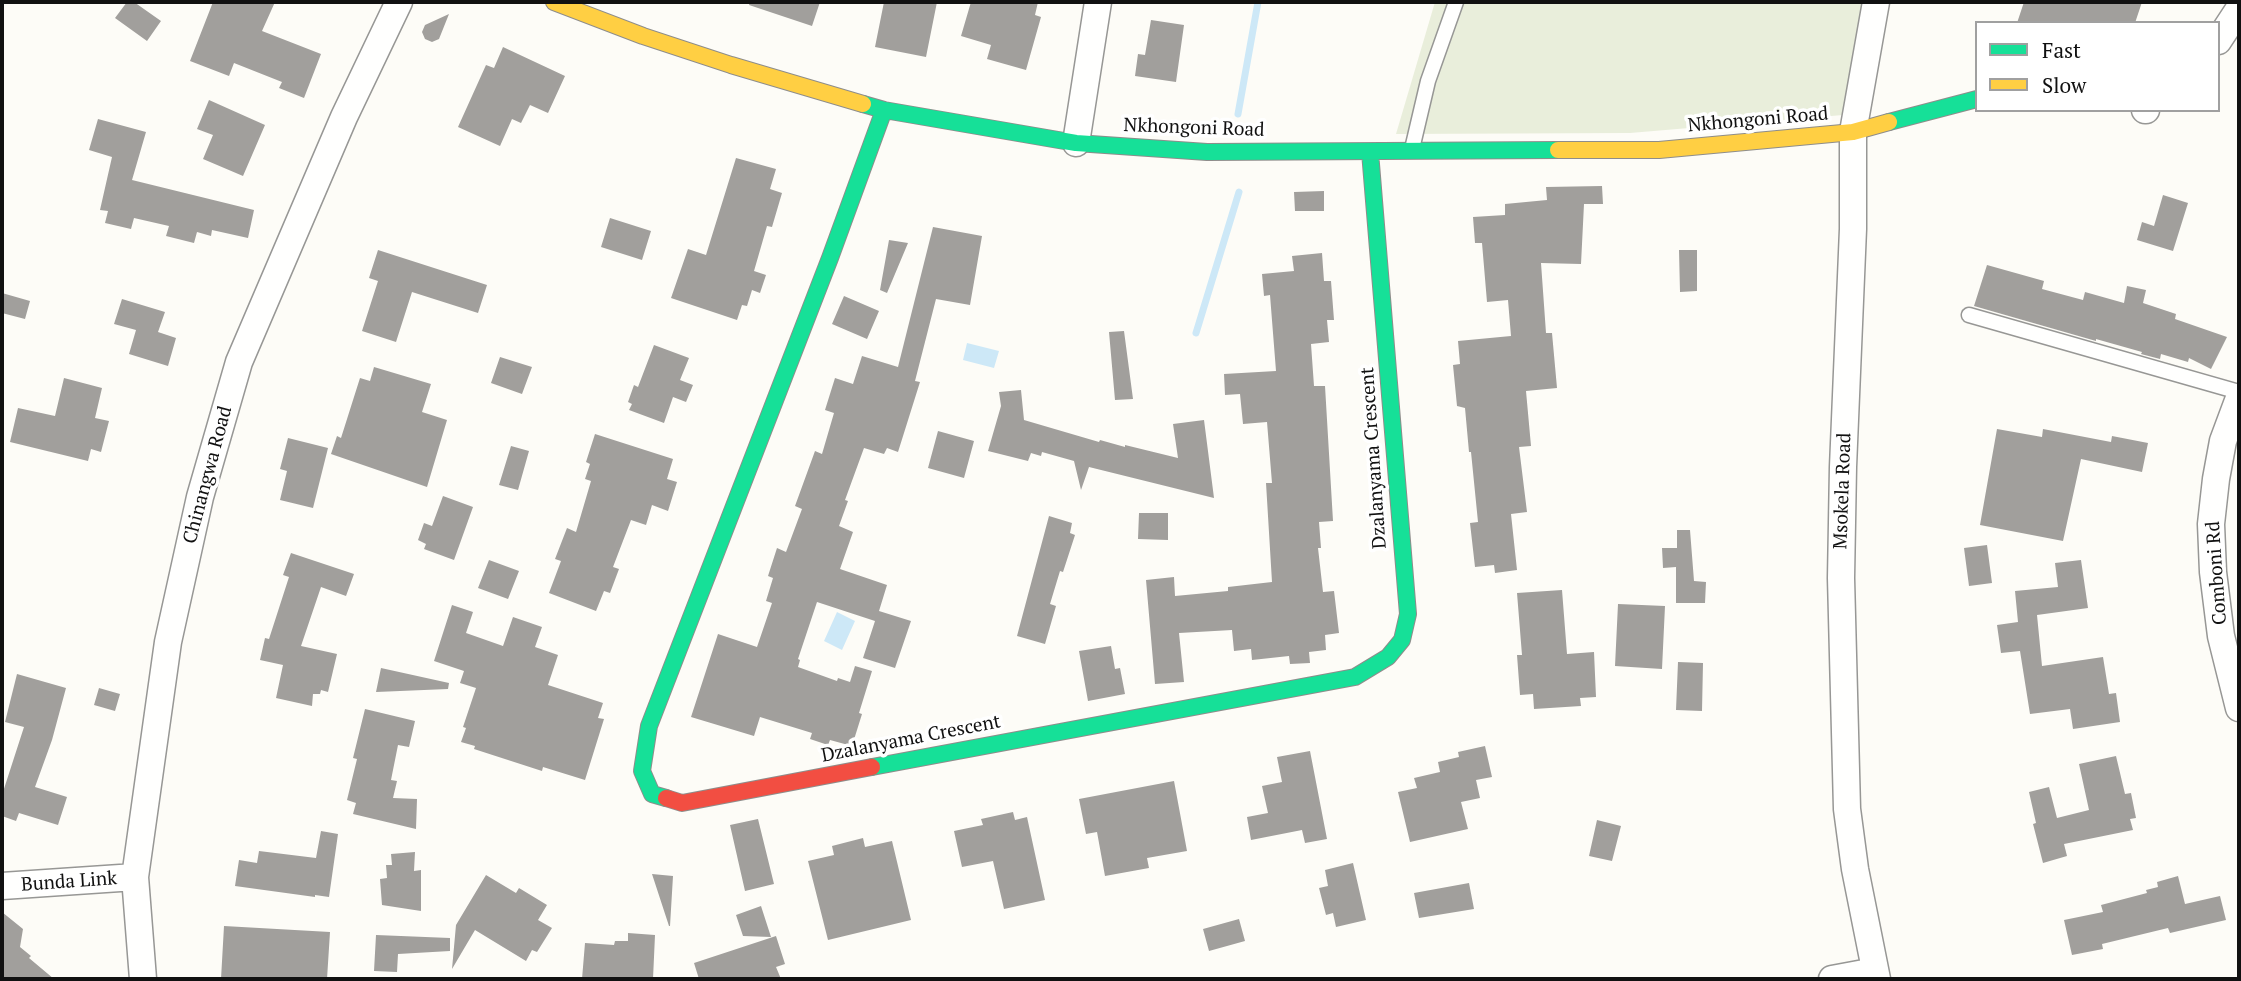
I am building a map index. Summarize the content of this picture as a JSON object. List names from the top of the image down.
{
  "streets": {
    "street": [
      "Nkhongoni Road",
      "Dzalanyama Crescent",
      "Chinangwa Road",
      "Msokela Road",
      "Comboni Rd",
      "Bunda Link"
    ]
  },
  "crossings": [
    ["Nkhongoni Road", "Dzalanyama Crescent"],
    ["Nkhongoni Road", "Msokela Road"],
    ["Chinangwa Road", "Bunda Link"]
  ],
  "legend": ["Fast", "Slow"]
}
